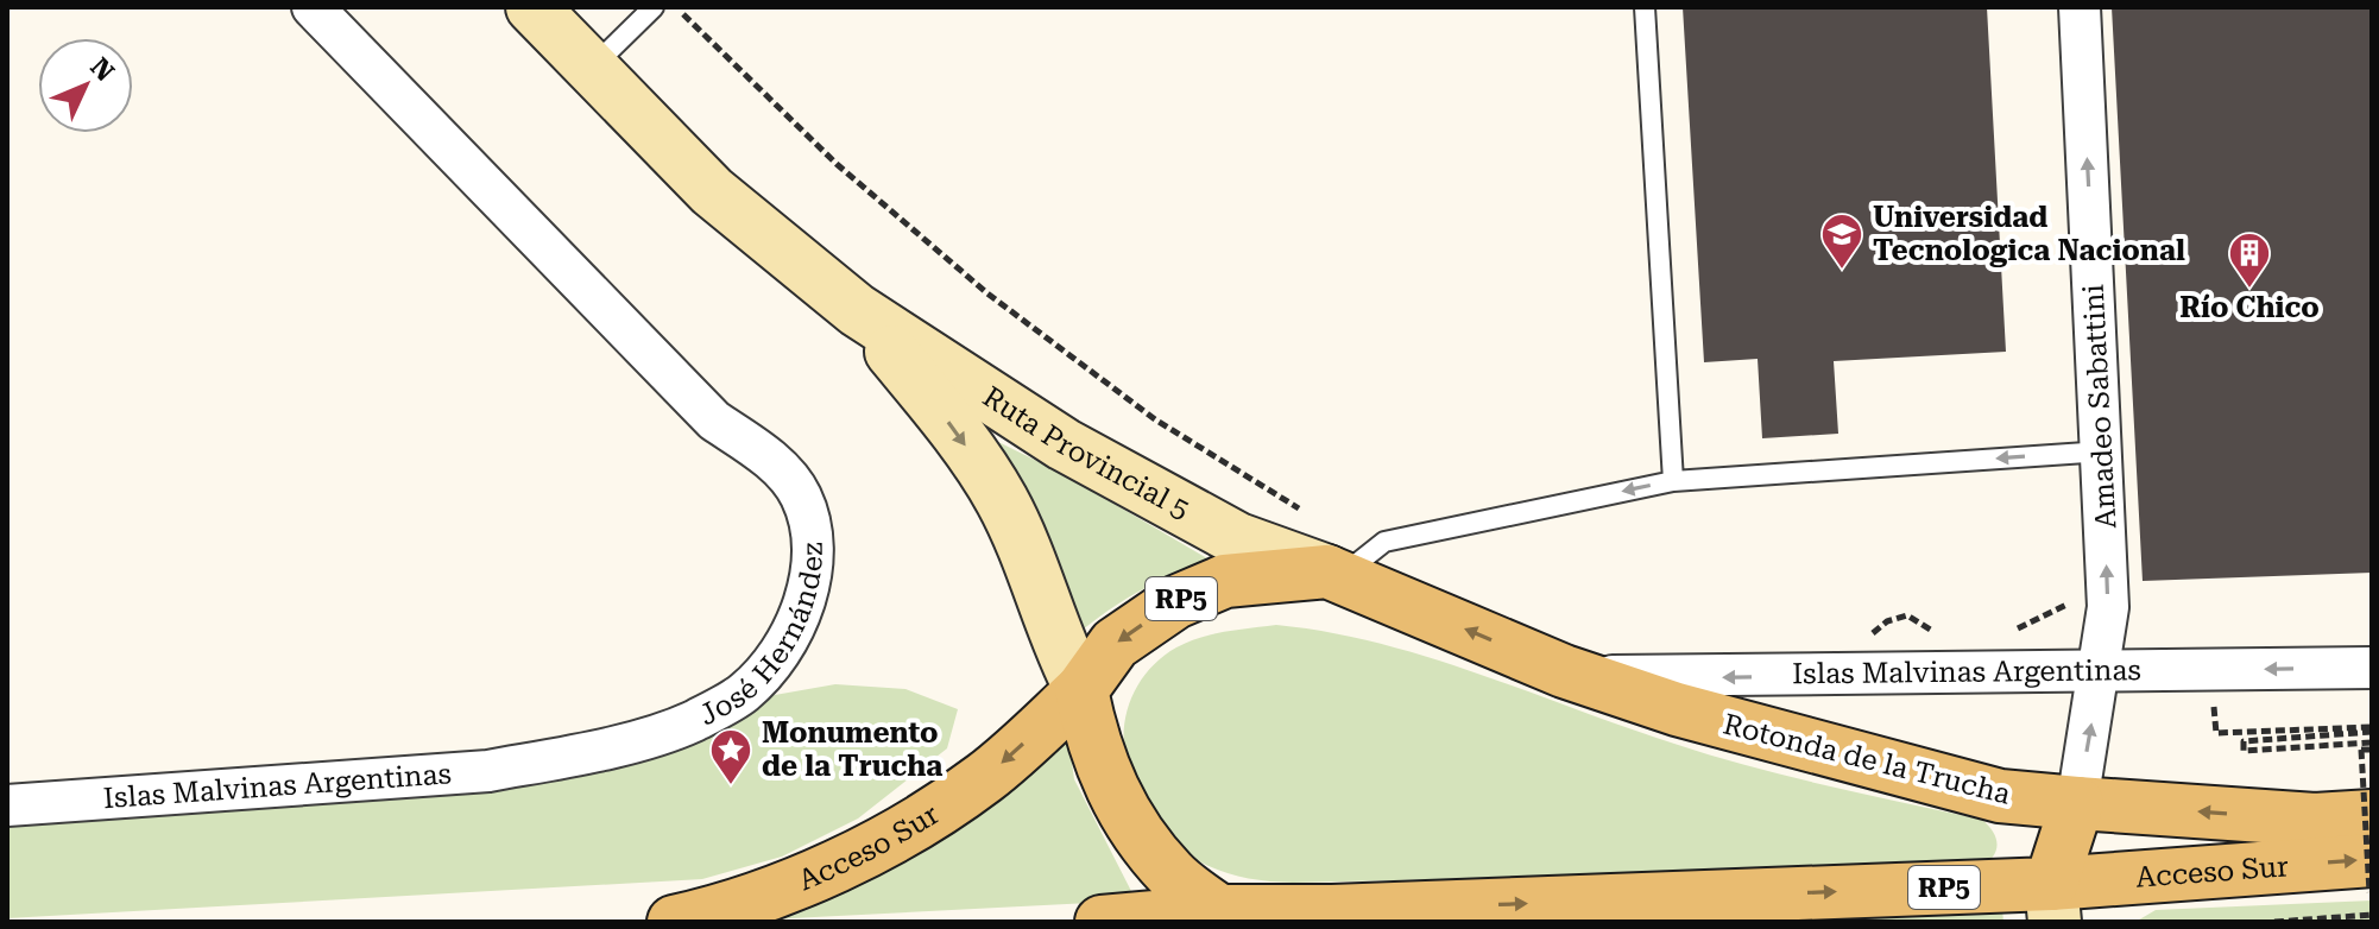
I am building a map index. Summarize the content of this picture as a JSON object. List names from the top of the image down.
{
  "streets": {
    "main road": [
      "Ruta Provincial 5",
      "RP5",
      "Rotonda de la Trucha",
      "Acceso Sur"
    ],
    "street": ["Amadeo Sabattini", "José Hernández", "Islas Malvinas Argentinas"]
  },
  "crossings": [
    ["Amadeo Sabattini", "Islas Malvinas Argentinas"],
    ["Amadeo Sabattini", "Rotonda de la Trucha"],
    ["Amadeo Sabattini", "Acceso Sur"],
    ["Ruta Provincial 5", "RP5"],
    ["Ruta Provincial 5", "Rotonda de la Trucha"],
    ["Ruta Provincial 5", "Acceso Sur"],
    ["RP5", "Rotonda de la Trucha"],
    ["RP5", "Acceso Sur"],
    ["José Hernández", "Islas Malvinas Argentinas"],
    ["Islas Malvinas Argentinas", "Rotonda de la Trucha"],
    ["Rotonda de la Trucha", "Acceso Sur"]
  ],
  "one_way": ["Amadeo Sabattini", "Islas Malvinas Argentinas"],
  "places": {
    "school or university": ["Universidad Tecnologica Nacional"],
    "building": ["Río Chico"],
    "place": ["Monumento de la Trucha"]
  },
  "north": "top right"
}
